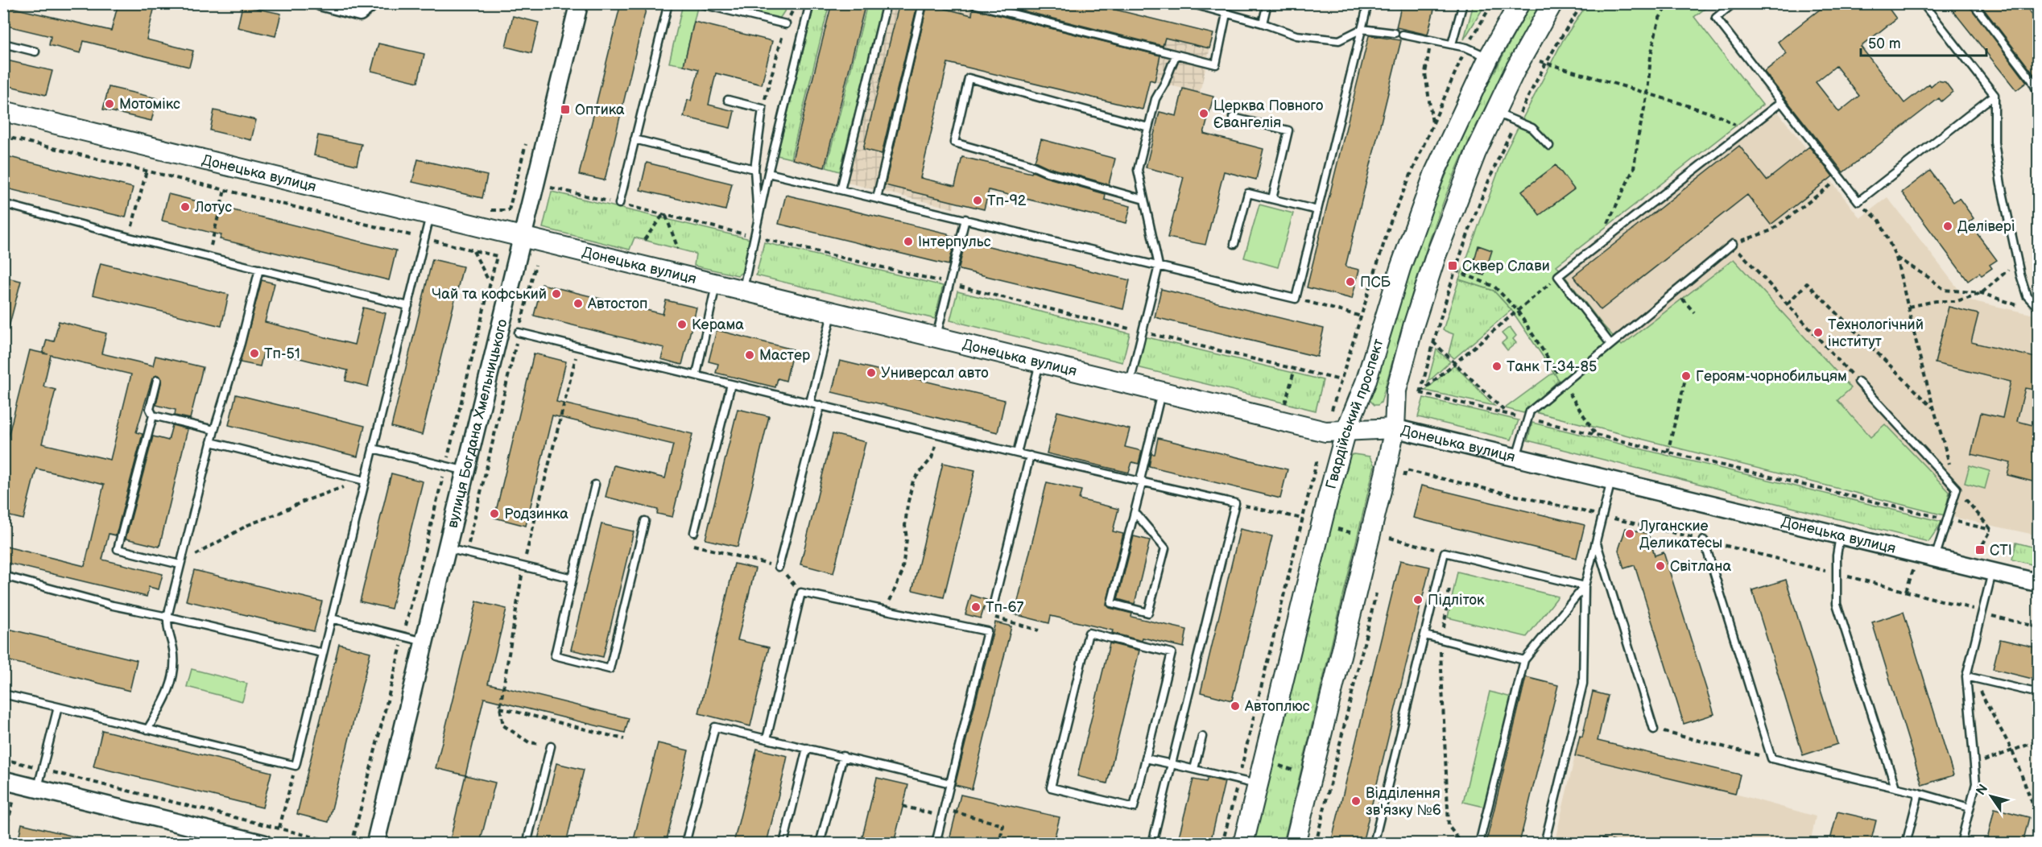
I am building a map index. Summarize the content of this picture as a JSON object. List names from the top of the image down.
{
  "streets": {
    "main road": ["Донецька вулиця", "Гвардійський проспект"],
    "street": ["вулиця Богдана Хмельницького"]
  },
  "crossings": [
    ["Донецька вулиця", "Гвардійський проспект"],
    ["Донецька вулиця", "вулиця Богдана Хмельницького"]
  ],
  "places": {
    "other": [
      "Мотомікс",
      "Церква Повного Євангелія",
      "Тп-92",
      "Лотус",
      "Делівері",
      "Інтерпульс",
      "ПСБ",
      "Чай та кофський",
      "Автостоп",
      "Керама",
      "Технологічний інститут",
      "Тп-51",
      "Мастер",
      "Танк Т-34-85",
      "Универсал авто",
      "Героям-чорнобильцям",
      "Родзинка",
      "Луганские Деликатесы",
      "Світлана",
      "Підліток",
      "Тп-67",
      "Автоплюс",
      "Відділення зв'язку №6"
    ],
    "transit": ["Оптика", "Сквер Слави", "СТІ"]
  },
  "scale_bar": "50 m",
  "north": "top left"
}
